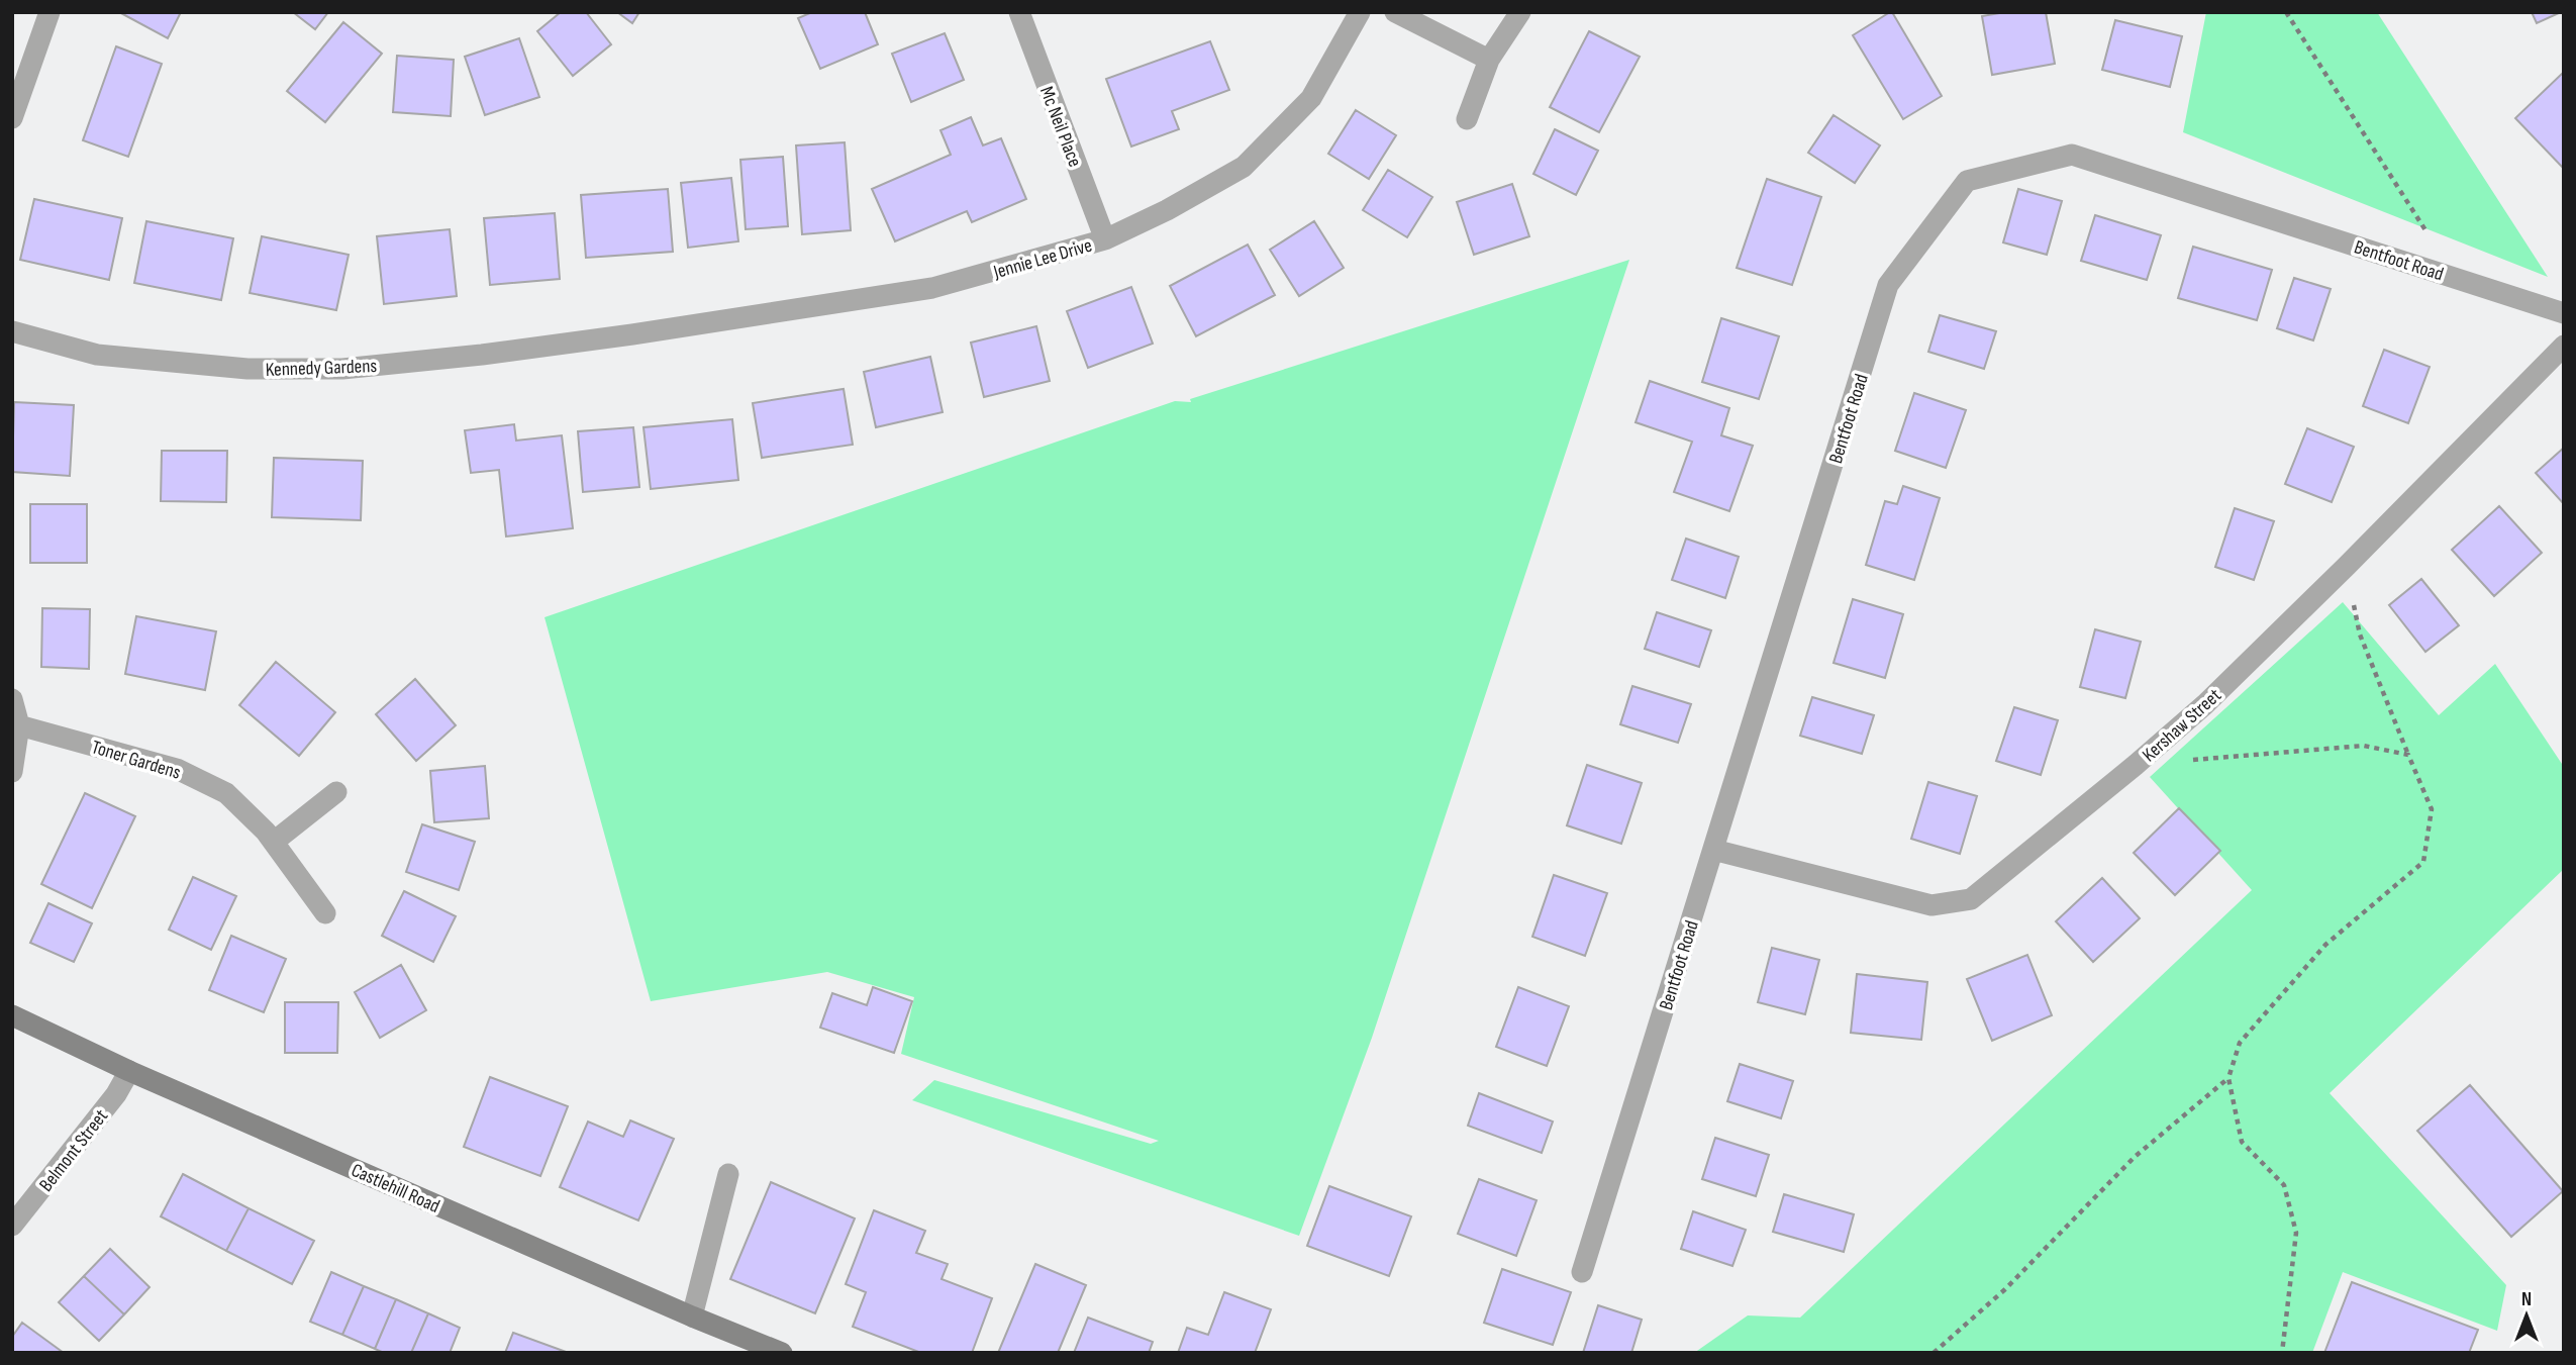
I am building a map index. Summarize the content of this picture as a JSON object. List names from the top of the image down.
{
  "streets": {
    "main road": ["Castlehill Road"],
    "street": [
      "Mc Neil Place",
      "Jennie Lee Drive",
      "Bentfoot Road",
      "Kennedy Gardens",
      "Kershaw Street",
      "Toner Gardens",
      "Belmont Street"
    ]
  },
  "crossings": [
    ["Mc Neil Place", "Jennie Lee Drive"],
    ["Jennie Lee Drive", "Kennedy Gardens"],
    ["Bentfoot Road", "Kershaw Street"],
    ["Belmont Street", "Castlehill Road"]
  ],
  "north": "top"
}
